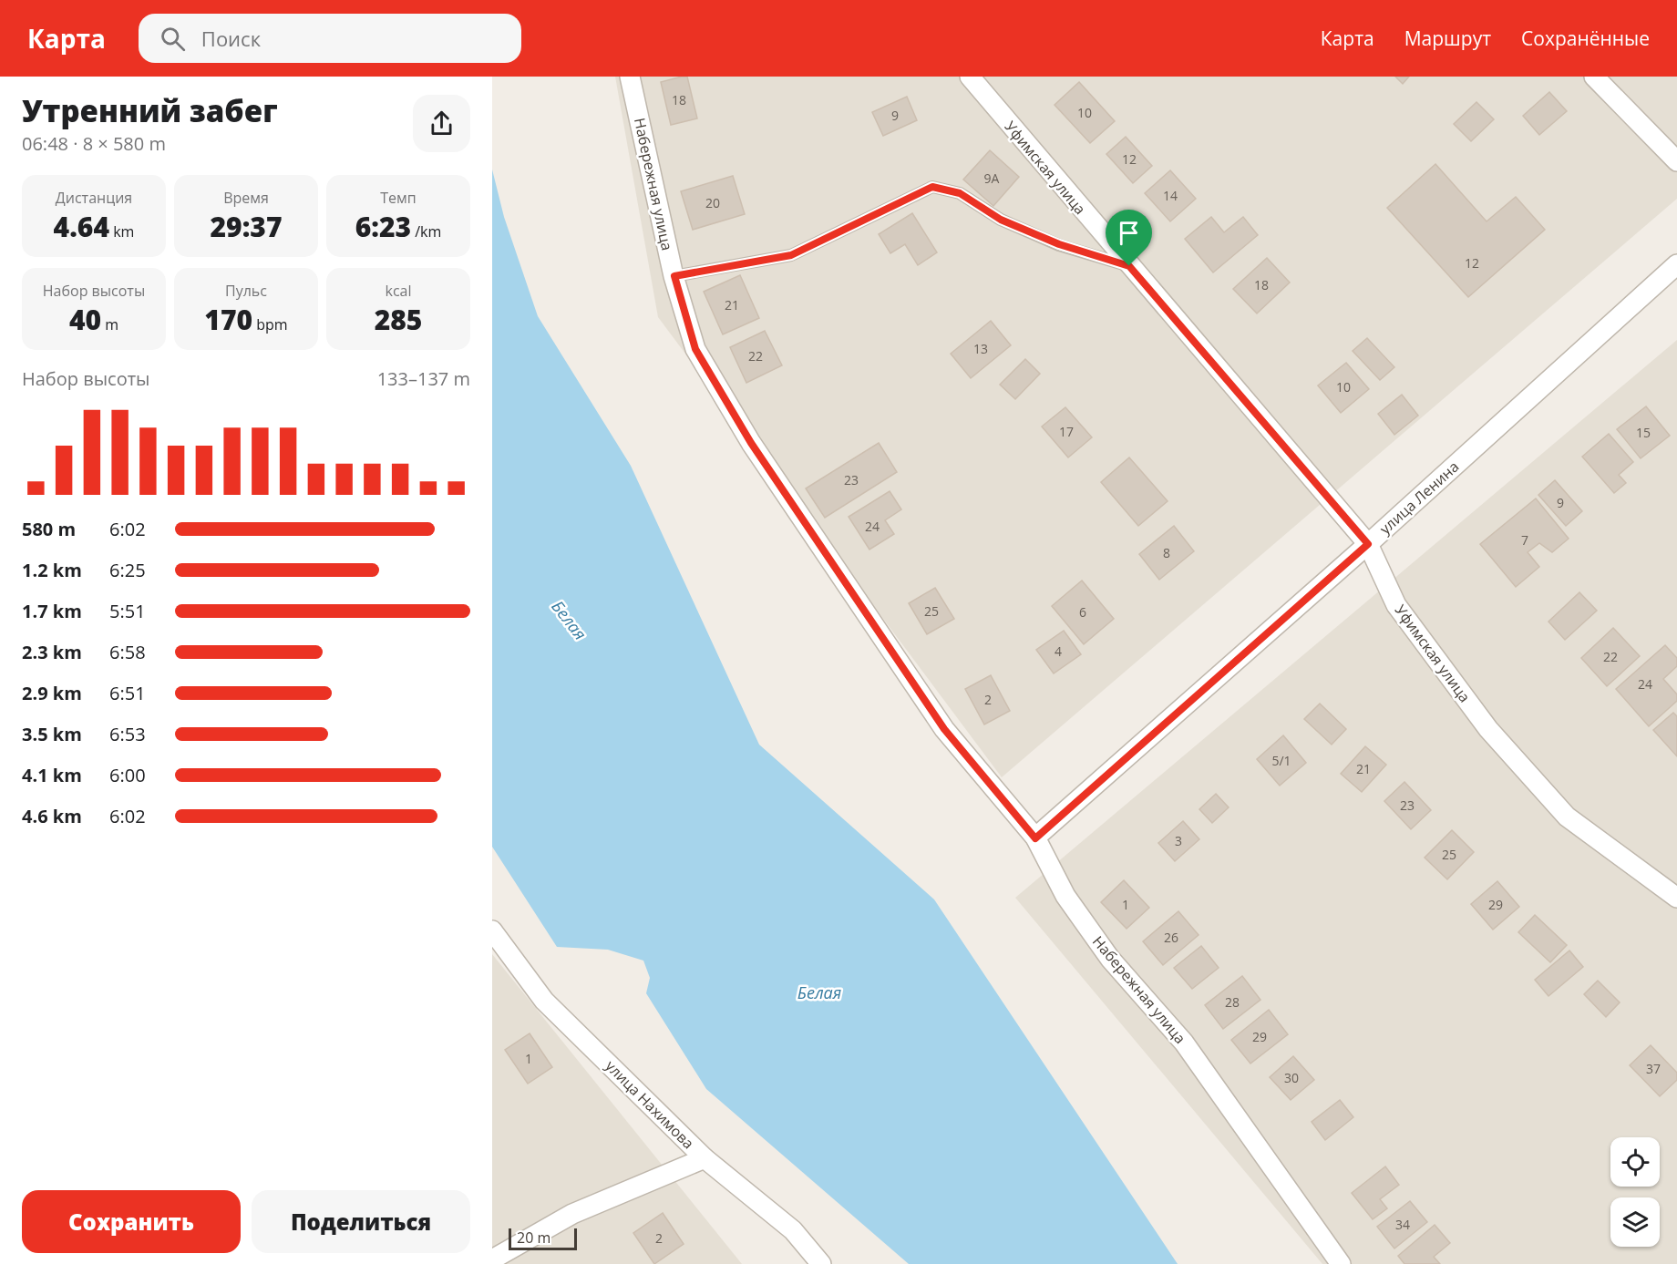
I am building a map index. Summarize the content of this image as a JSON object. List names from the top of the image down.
{
  "streets": {
    "street": [
      "Уфимская улица",
      "Набережная улица",
      "улица Ленина",
      "улица Нахимова"
    ]
  },
  "crossings": [
    ["Уфимская улица", "улица Ленина"],
    ["Набережная улица", "улица Ленина"]
  ],
  "water": ["Белая"],
  "house_numbers": [
    "18",
    "10",
    "9",
    "12",
    "9А",
    "14",
    "20",
    "12",
    "18",
    "21",
    "13",
    "22",
    "10",
    "17",
    "15",
    "23",
    "9",
    "24",
    "7",
    "8",
    "25",
    "6",
    "4",
    "22",
    "24",
    "2",
    "5/1",
    "21",
    "23",
    "3",
    "25",
    "1",
    "29",
    "26",
    "28",
    "29",
    "1",
    "37",
    "30",
    "34",
    "2"
  ],
  "scale_bar": "20 m",
  "page": {
    "header": "Карта",
    "search": "Поиск",
    "nav": ["Карта", "Маршрут", "Сохранённые"],
    "heading": ["Утренний забег", "06:48 · 8 × 580 m"],
    "stats": [
      ["Дистанция", "4.64 km"],
      ["Время", "29:37"],
      ["Темп", "6:23 /km"],
      ["Набор высоты", "40 m"],
      ["Пульс", "170 bpm"],
      ["kcal", "285"]
    ],
    "chart": ["Набор высоты", "133–137 m"],
    "list": [
      {
        "name": "580 m",
        "note": "6:02"
      },
      {
        "name": "1.2 km",
        "note": "6:25"
      },
      {
        "name": "1.7 km",
        "note": "5:51"
      },
      {
        "name": "2.3 km",
        "note": "6:58"
      },
      {
        "name": "2.9 km",
        "note": "6:51"
      },
      {
        "name": "3.5 km",
        "note": "6:53"
      },
      {
        "name": "4.1 km",
        "note": "6:00"
      },
      {
        "name": "4.6 km",
        "note": "6:02"
      }
    ],
    "buttons": ["Сохранить", "Поделиться"],
    "scale": "20 m"
  }
}
